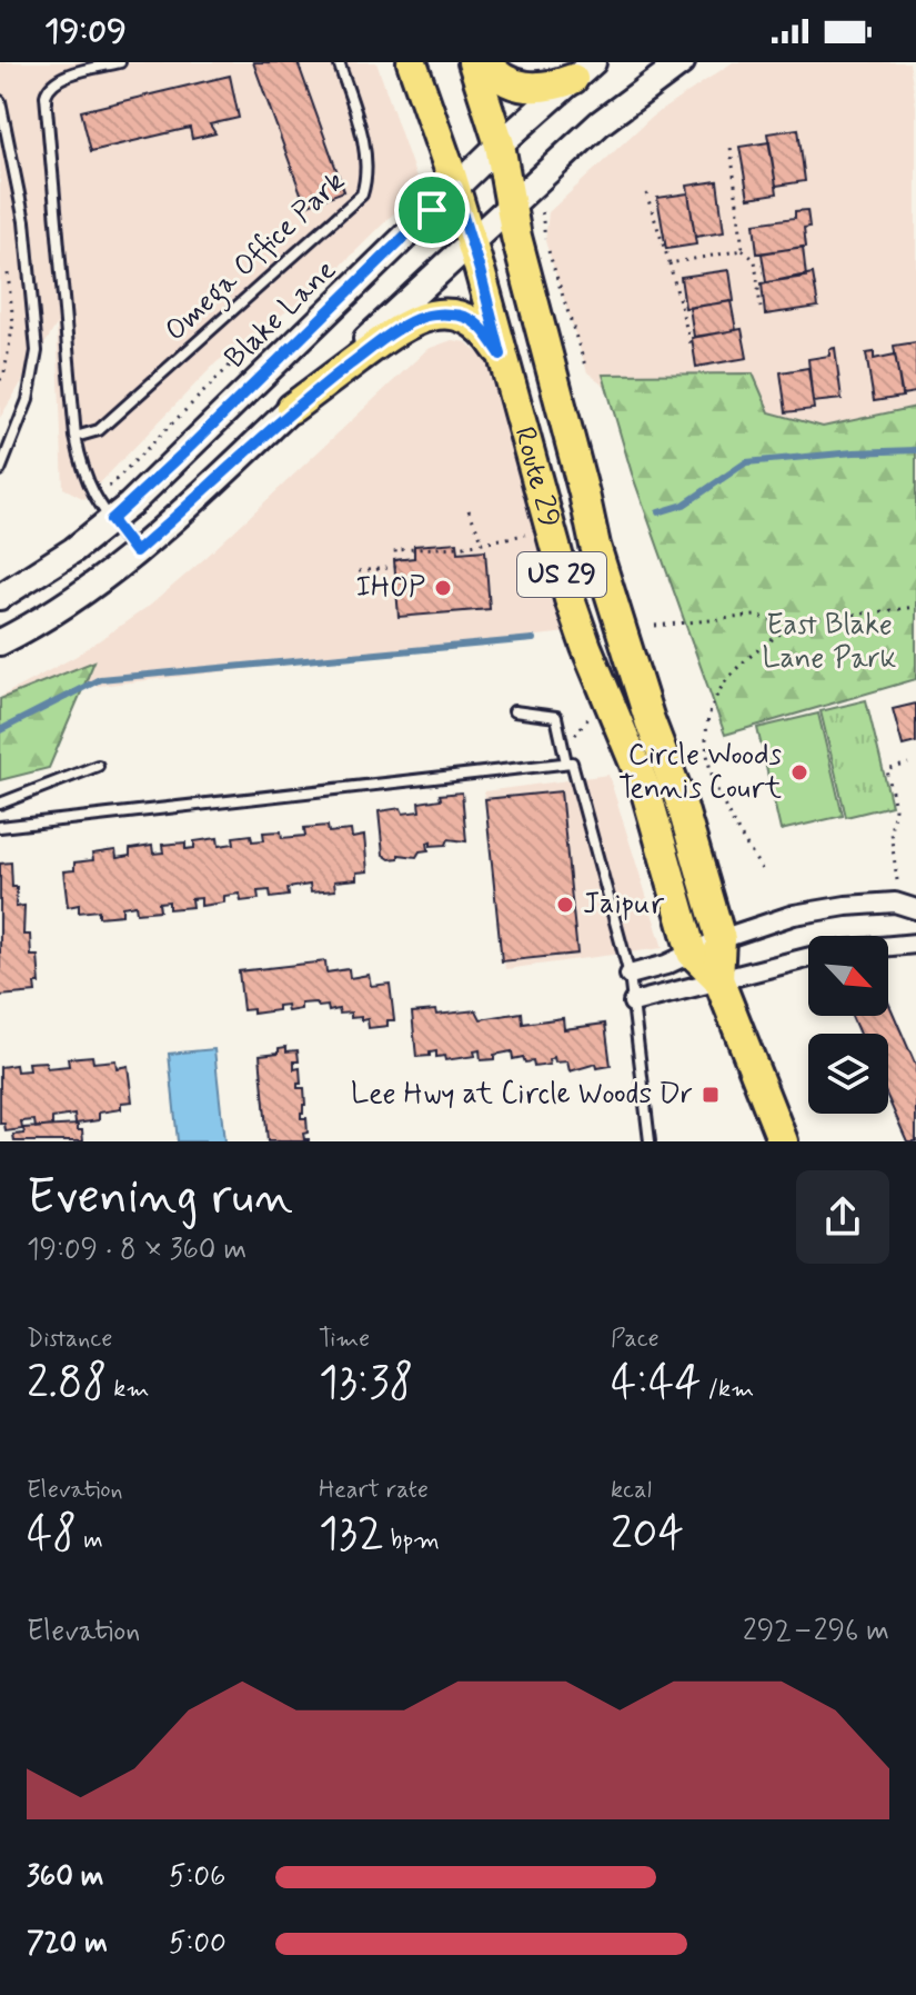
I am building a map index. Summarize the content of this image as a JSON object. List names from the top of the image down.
{
  "streets": {
    "main road": ["Blake Lane", "Route 29", "US 29"],
    "lane": ["Omega Office Park"]
  },
  "crossings": [
    ["Blake Lane", "Route 29"]
  ],
  "parks": ["East Blake Lane Park"],
  "places": {
    "other": ["IHOP", "Circle Woods Tennis Court", "Jaipur"],
    "transit": ["Lee Hwy at Circle Woods Dr"]
  },
  "north": "bottom right",
  "page": {
    "status": "19:09",
    "heading": ["Evening run", "19:09 · 8 × 360 m"],
    "stats": [
      ["Distance", "2.88 km"],
      ["Time", "13:38"],
      ["Pace", "4:44 /km"],
      ["Elevation", "48 m"],
      ["Heart rate", "132 bpm"],
      ["kcal", "204"]
    ],
    "chart": ["Elevation", "292–296 m"],
    "list": [
      {
        "name": "360 m",
        "note": "5:06"
      },
      {
        "name": "720 m",
        "note": "5:00"
      }
    ]
  }
}
